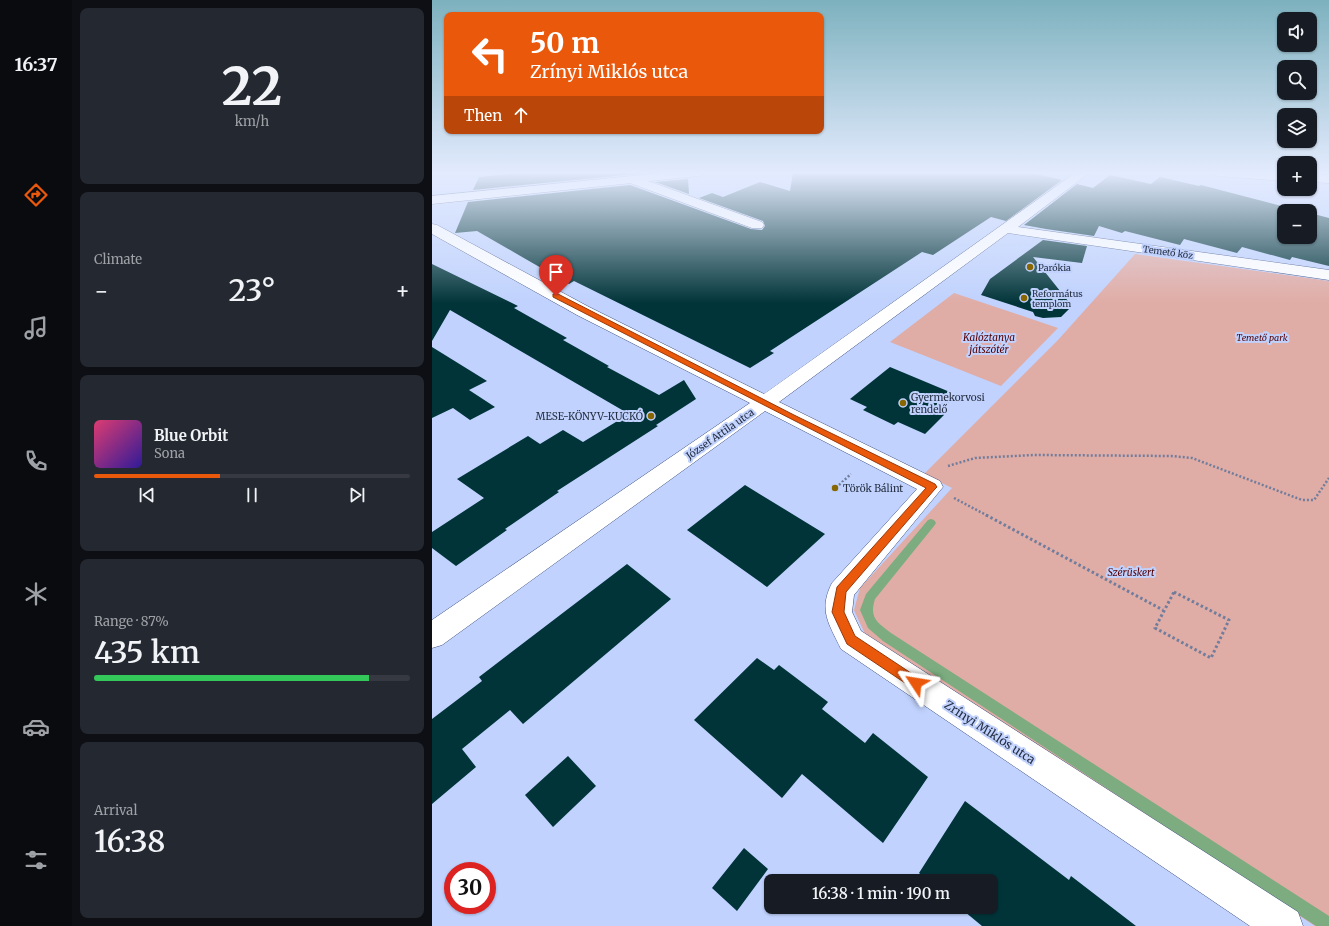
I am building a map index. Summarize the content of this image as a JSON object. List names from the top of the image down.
{
  "streets": {
    "street": ["Temető köz", "József Attila utca", "Zrínyi Miklós utca"]
  },
  "crossings": [
    ["Temető köz", "József Attila utca"]
  ],
  "parks": ["Kalóztanya játszótér", "Temető park", "Szérüskert"],
  "places": [
    "Parókia",
    "Református templom",
    "Gyermekorvosi rendelő",
    "MESE-KÖNYV-KUCKÓ",
    "Török Bálint"
  ],
  "page": {
    "tabs": "16:37",
    "tile": [
      ["22", "km/h"],
      "Climate",
      ["Range · 87%", "435 km"],
      ["Arrival", "16:38"]
    ],
    "map_buttons": ["+", "−"],
    "turn": ["50 m", "Zrínyi Miklós utca"],
    "then": "Then",
    "heat": ["−", "23°", "+"],
    "song": ["Blue Orbit", "Sona"],
    "limit": "30",
    "trip": "16:38 · 1 min · 190 m"
  }
}
